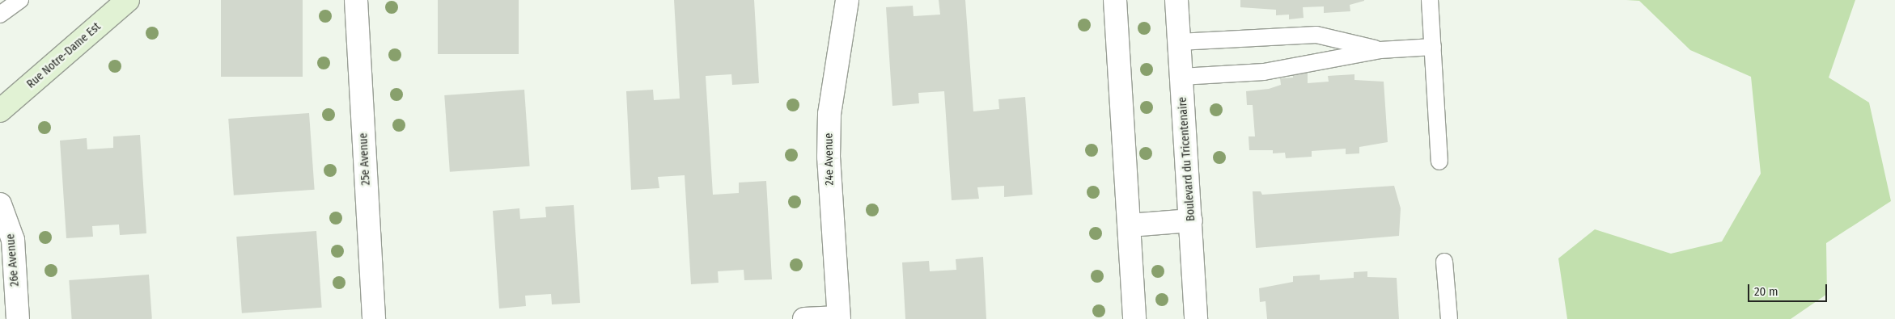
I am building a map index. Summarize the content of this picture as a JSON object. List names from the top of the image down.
{
  "streets": {
    "main road": ["Rue Notre-Dame Est"],
    "street": [
      "25e Avenue",
      "24e Avenue",
      "Boulevard du Tricentenaire",
      "26e Avenue"
    ]
  },
  "scale_bar": "20 m"
}
